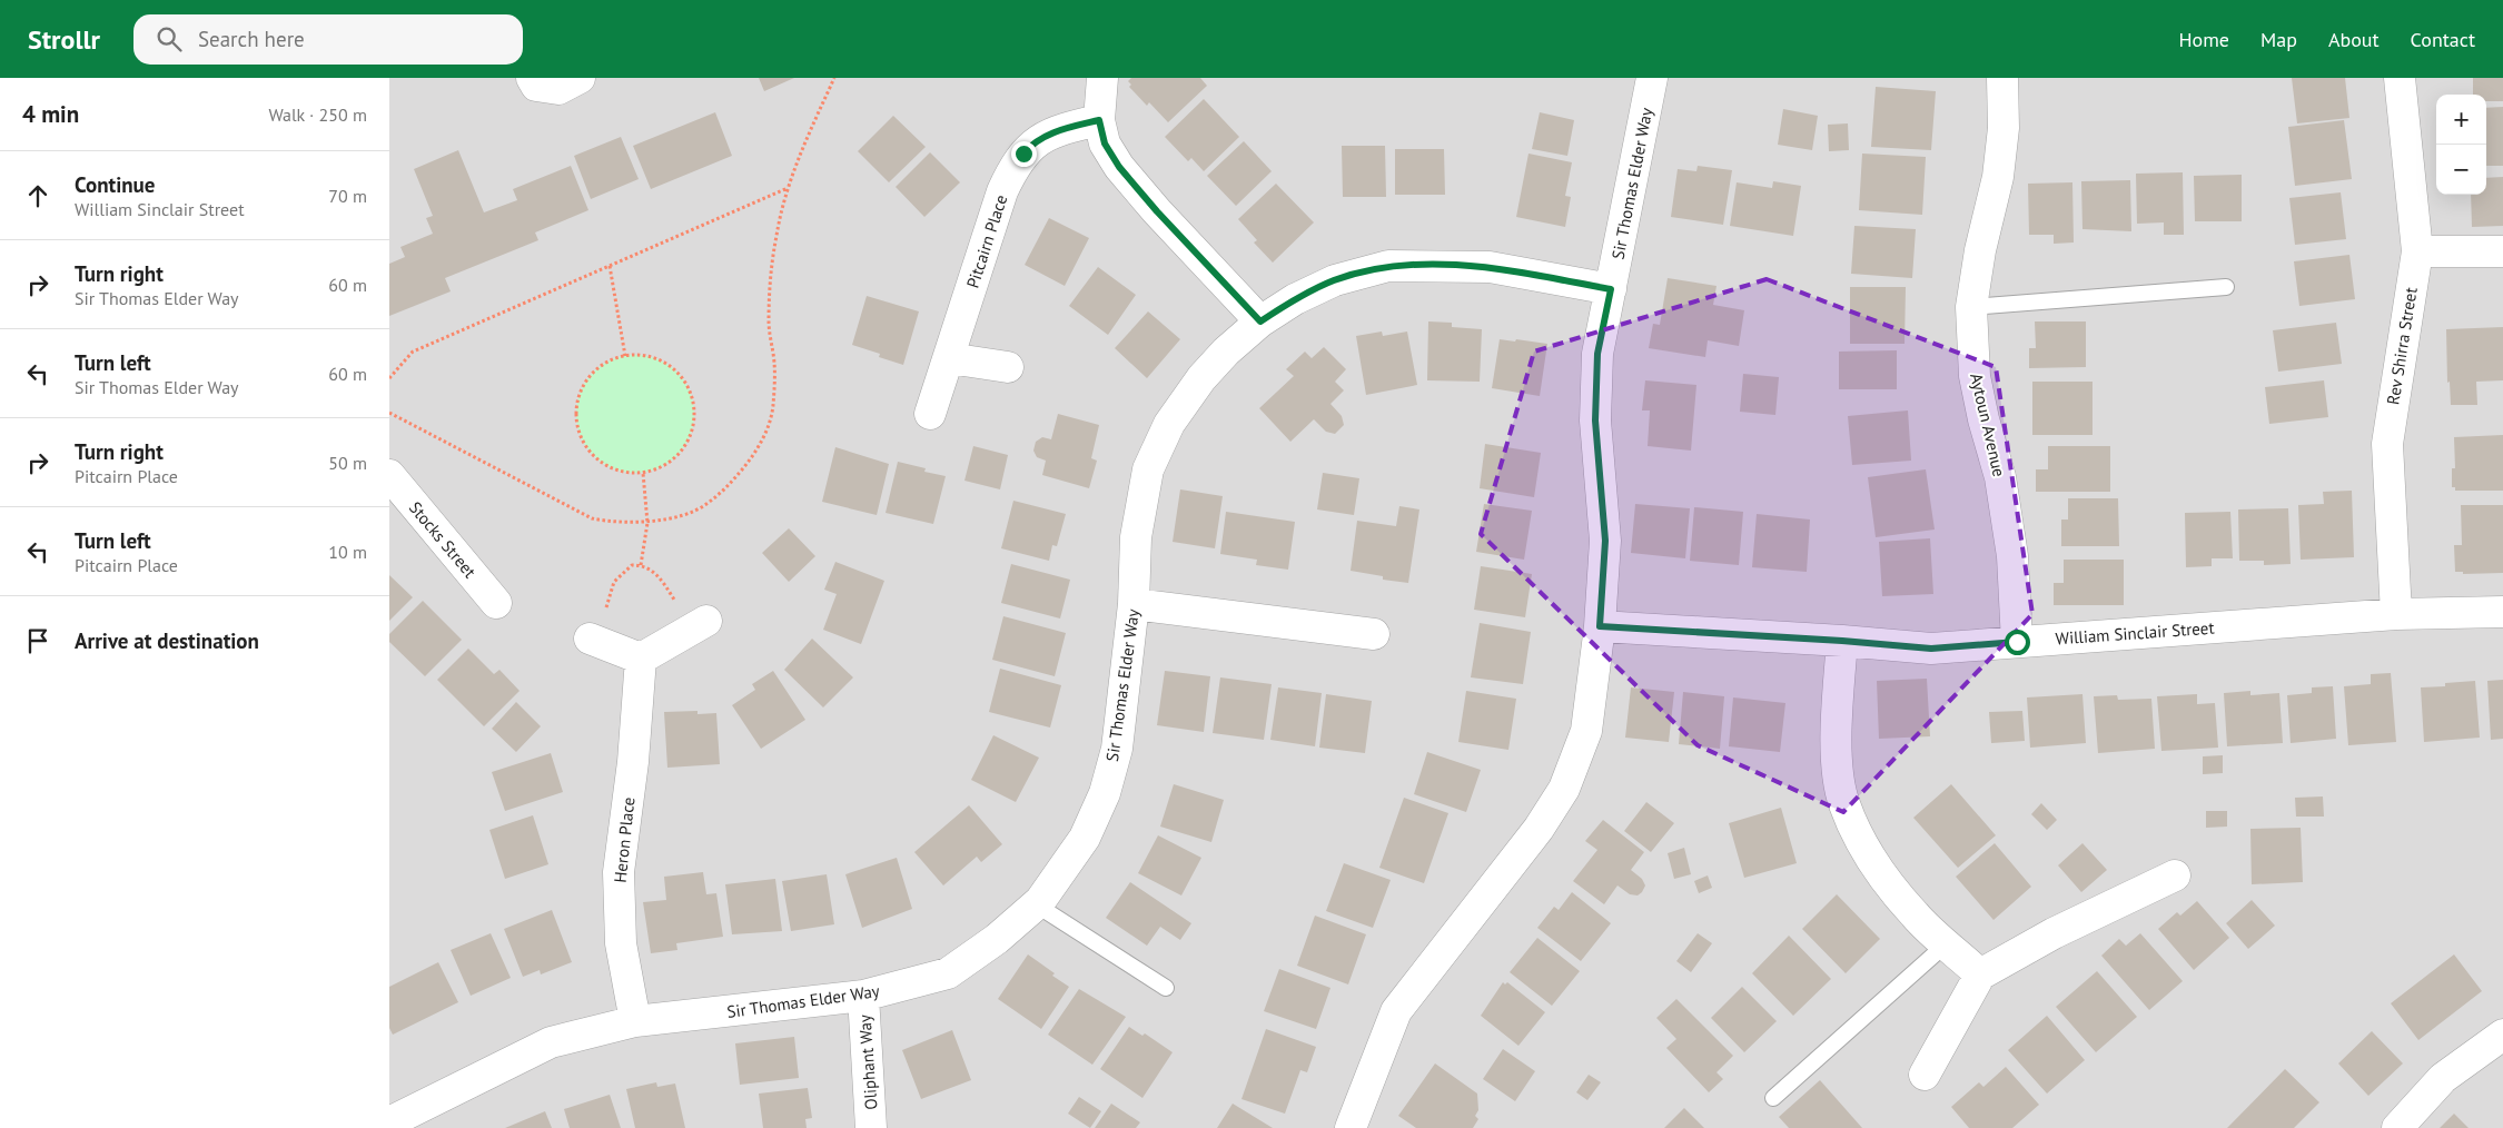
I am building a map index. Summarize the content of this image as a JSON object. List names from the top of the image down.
{
  "streets": {
    "street": [
      "Sir Thomas Elder Way",
      "Pitcairn Place",
      "Rev Shirra Street",
      "Aytoun Avenue",
      "Stocks Street",
      "William Sinclair Street",
      "Heron Place",
      "Oliphant Way"
    ]
  },
  "crossings": [
    ["Sir Thomas Elder Way", "William Sinclair Street"],
    ["Sir Thomas Elder Way", "Heron Place"],
    ["Sir Thomas Elder Way", "Oliphant Way"],
    ["Rev Shirra Street", "William Sinclair Street"],
    ["Aytoun Avenue", "William Sinclair Street"]
  ],
  "page": {
    "header": "Strollr",
    "search": "Search here",
    "nav": [
      "Home",
      "Map",
      "About",
      "Contact"
    ],
    "heading": ["4 min", "Walk · 250 m"],
    "map_buttons": ["+", "−"],
    "list": [
      ["Continue", "William Sinclair Street", "70 m"],
      ["Turn right", "Sir Thomas Elder Way", "60 m"],
      ["Turn left", "Sir Thomas Elder Way", "60 m"],
      ["Turn right", "Pitcairn Place", "50 m"],
      ["Turn left", "Pitcairn Place", "10 m"],
      "Arrive at destination"
    ]
  }
}
